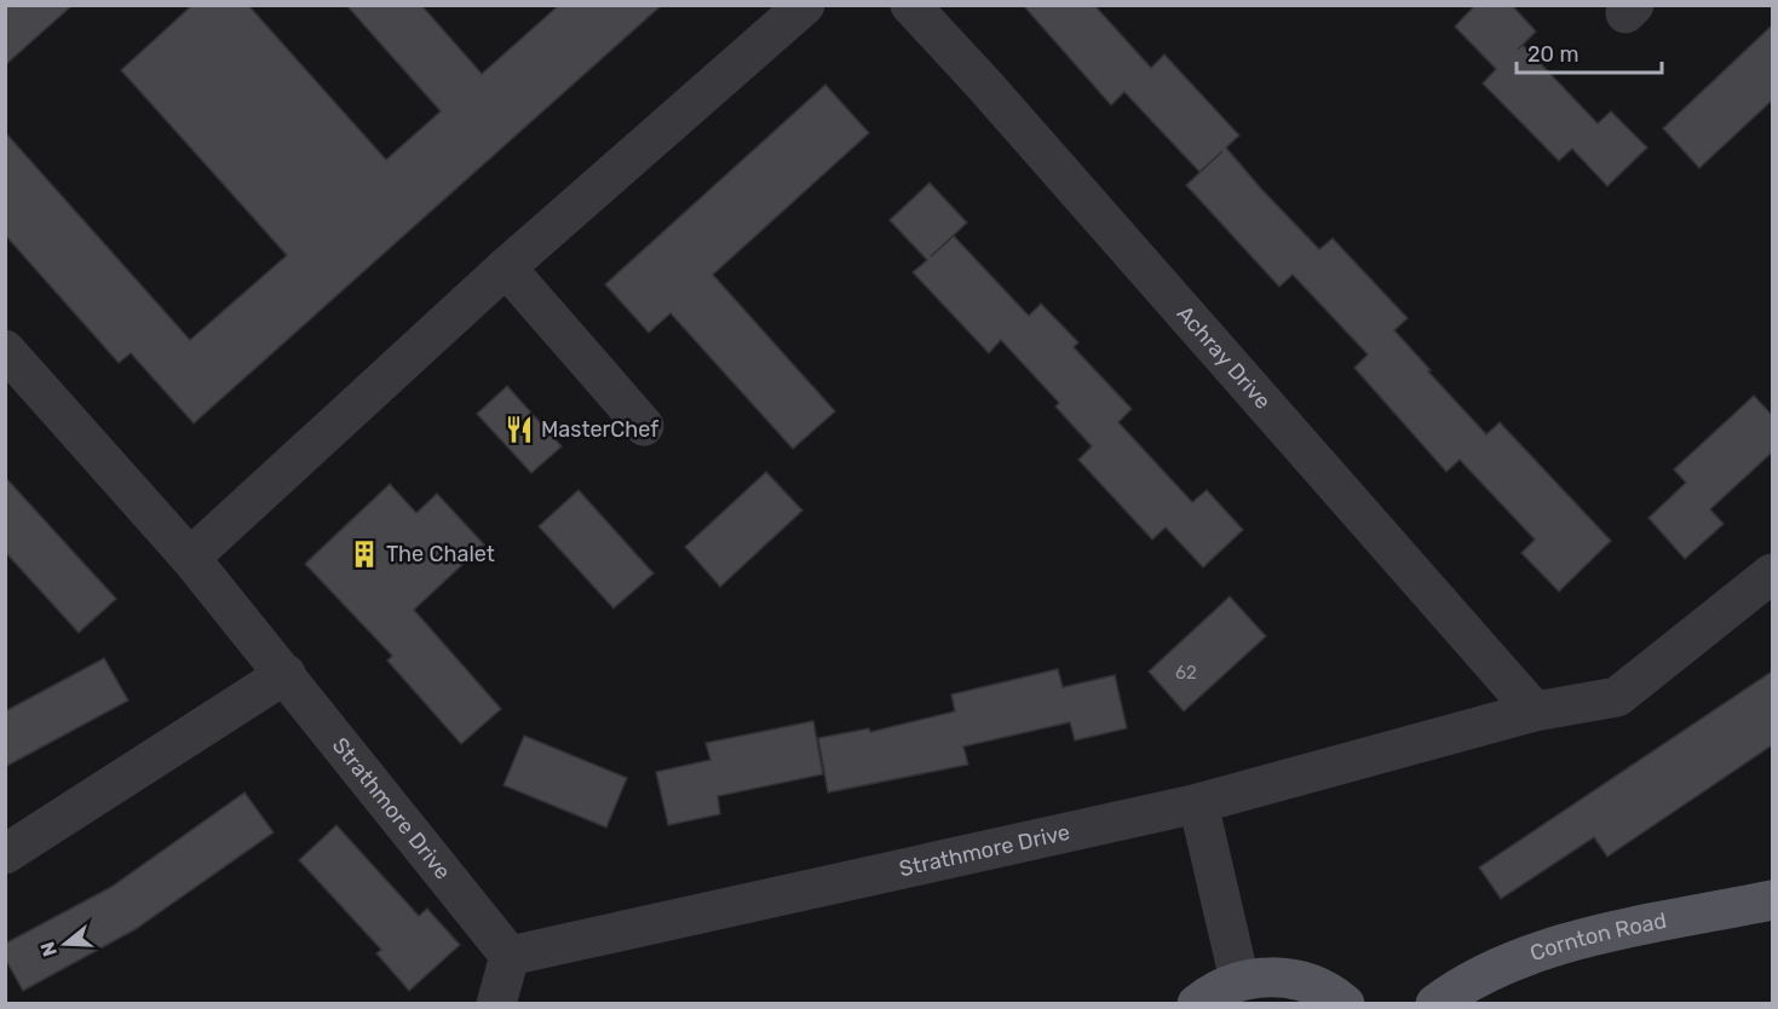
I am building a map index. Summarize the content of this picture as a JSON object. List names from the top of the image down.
{
  "streets": {
    "main road": ["Cornton Road"],
    "street": ["Achray Drive", "Strathmore Drive"]
  },
  "crossings": [
    ["Achray Drive", "Strathmore Drive"]
  ],
  "places": {
    "restaurant": ["MasterChef"],
    "building": ["The Chalet"]
  },
  "house_numbers": ["62"],
  "scale_bar": "20 m",
  "north": "left"
}
